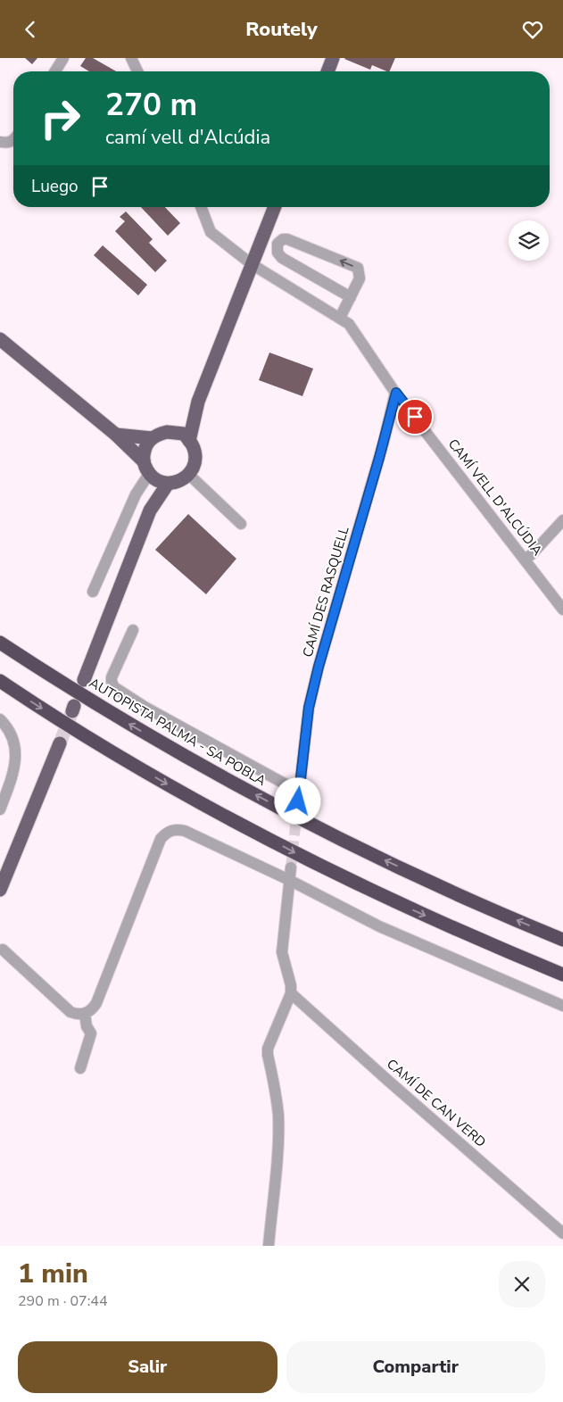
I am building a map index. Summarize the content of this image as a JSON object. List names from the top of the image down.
{
  "streets": {
    "highway": ["AUTOPISTA PALMA - SA POBLA"],
    "street": ["CAMÍ VELL D'ALCÚDIA", "CAMÍ DES RASQUELL", "CAMÍ DE CAN VERD"]
  },
  "crossings": [
    ["CAMÍ VELL D'ALCÚDIA", "CAMÍ DES RASQUELL"]
  ],
  "page": {
    "header": "Routely",
    "turn": ["270 m", "camí vell d'Alcúdia"],
    "then": "Luego",
    "heading": ["1 min", "290 m · 07:44"],
    "buttons": ["Salir", "Compartir"]
  }
}
